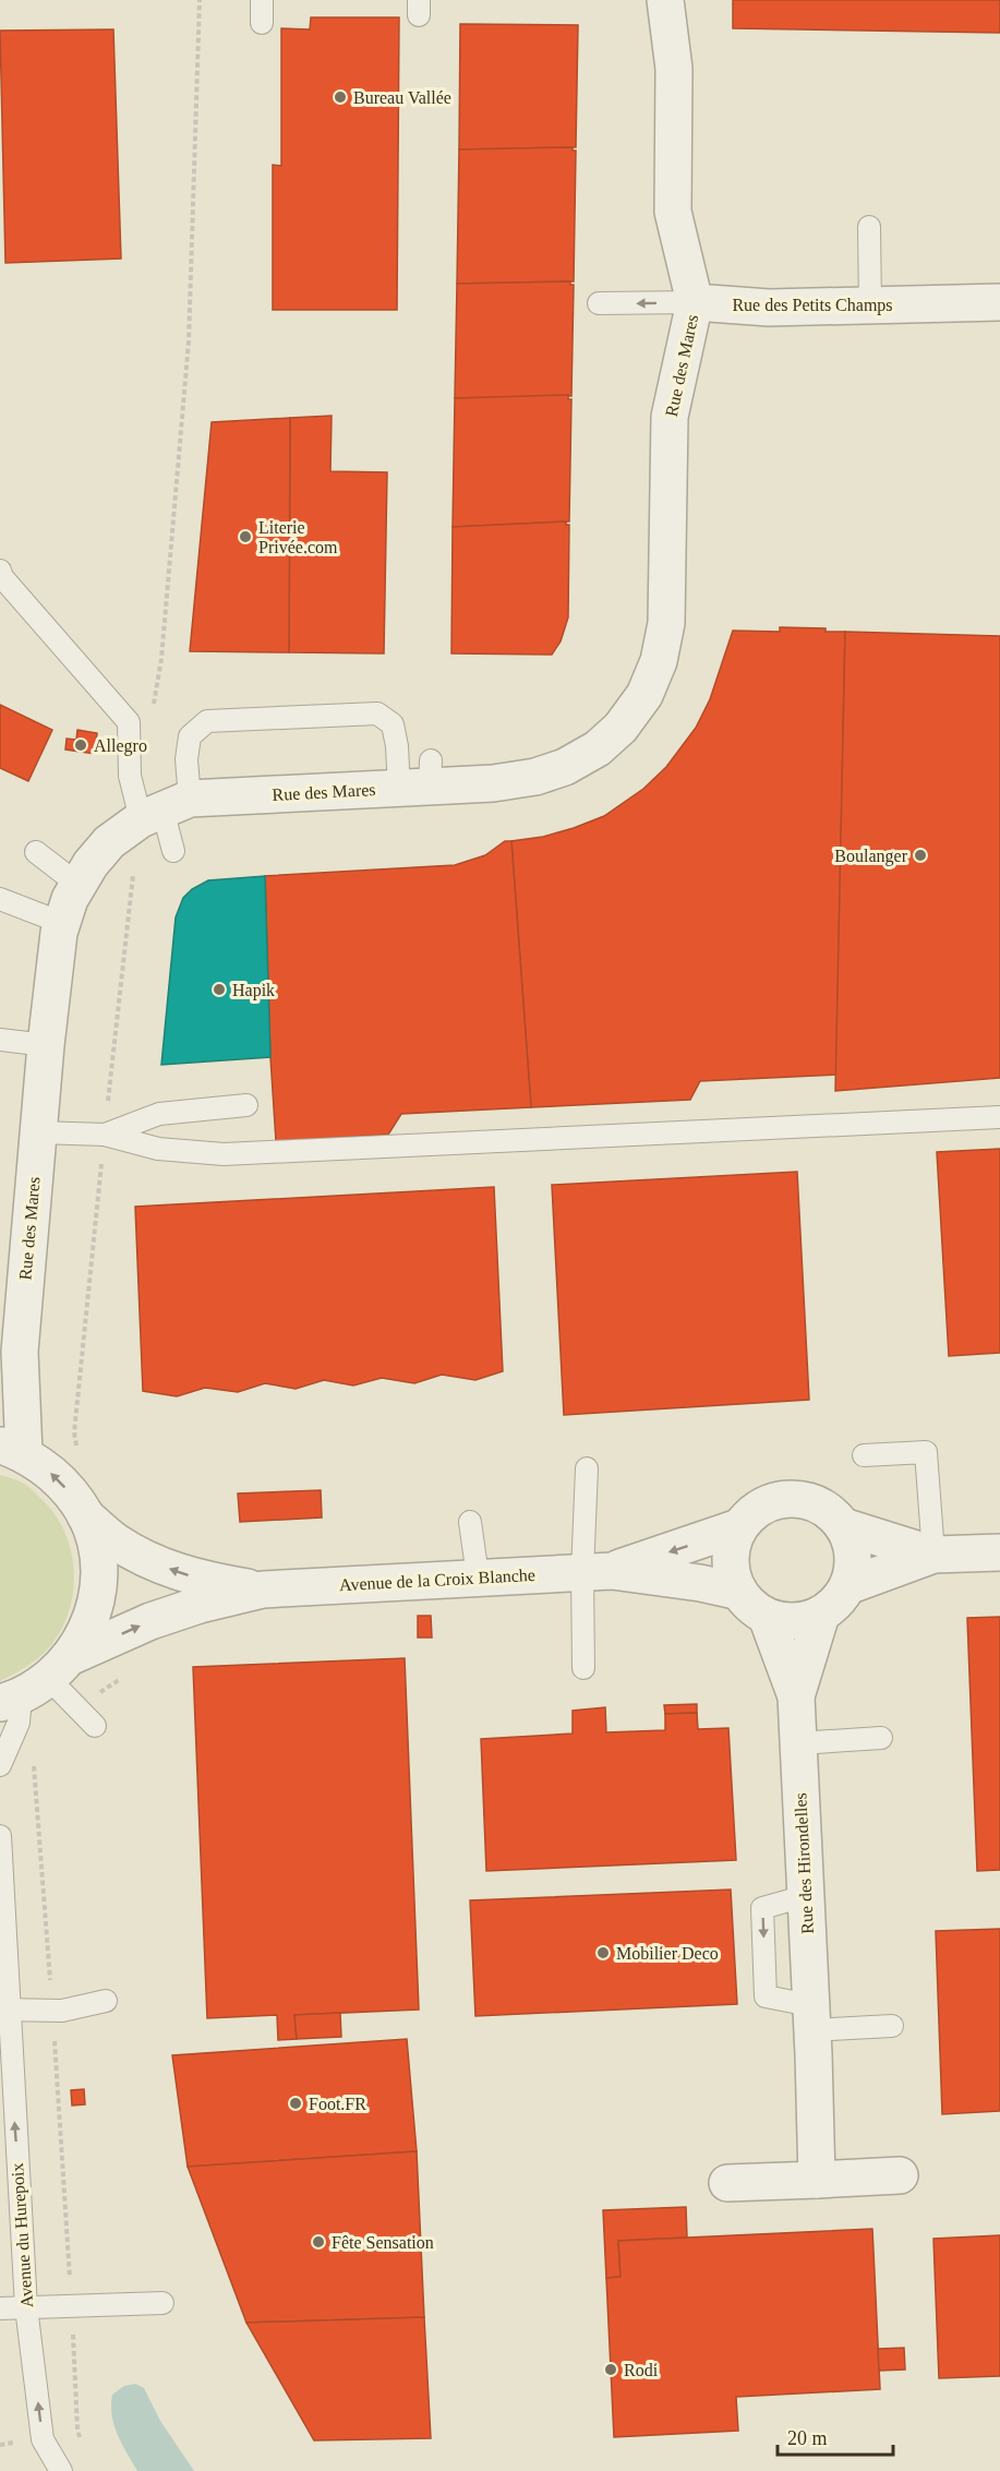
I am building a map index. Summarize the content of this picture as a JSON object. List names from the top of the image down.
{
  "streets": {
    "street": [
      "Rue des Petits Champs",
      "Rue des Mares",
      "Avenue de la Croix Blanche",
      "Rue des Hirondelles"
    ],
    "lane": ["Avenue du Hurepoix"]
  },
  "crossings": [
    ["Rue des Petits Champs", "Rue des Mares"],
    ["Avenue de la Croix Blanche", "Rue des Hirondelles"]
  ],
  "one_way": ["Avenue du Hurepoix"],
  "places": [
    "Bureau Vallée",
    "Literie Privée.com",
    "Allegro",
    "Boulanger",
    "Hapik",
    "Mobilier Deco",
    "Foot.FR",
    "Fête Sensation",
    "Rodi"
  ],
  "scale_bar": "20 m"
}
